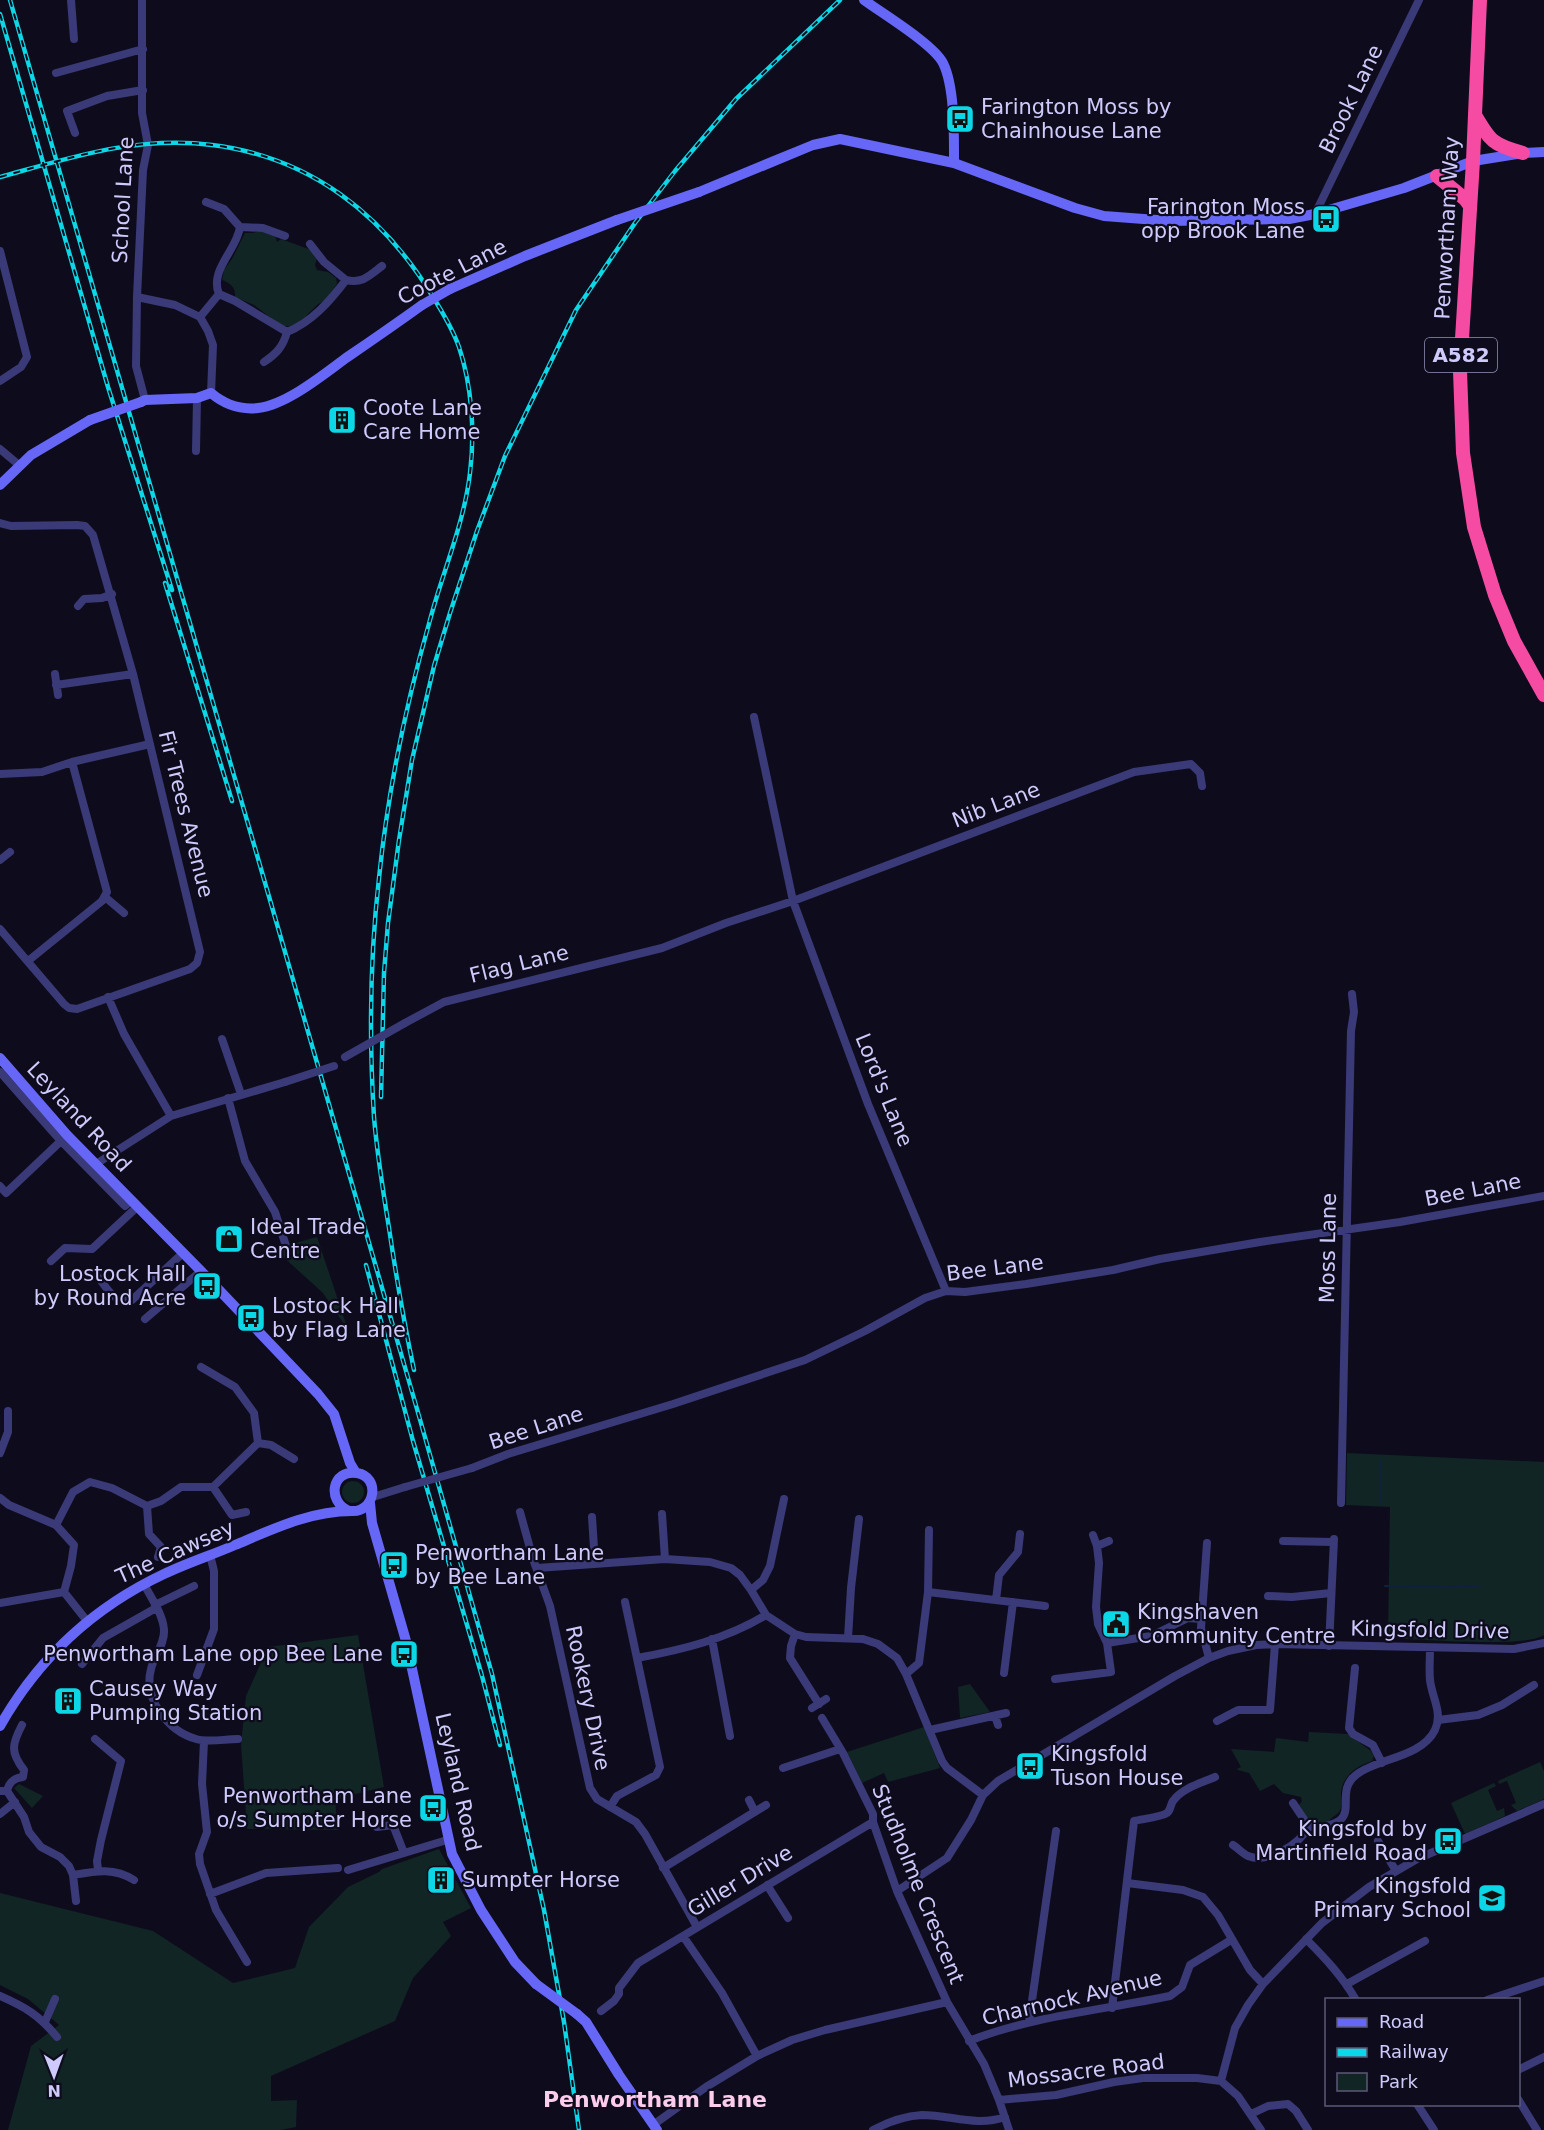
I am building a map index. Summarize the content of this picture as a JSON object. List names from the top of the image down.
{
  "streets": {
    "highway": ["Penwortham Way", "A582"],
    "street": [
      "Brook Lane",
      "School Lane",
      "Coote Lane",
      "Nib Lane",
      "Fir Trees Avenue",
      "Flag Lane",
      "Lord's Lane",
      "Leyland Road",
      "Bee Lane",
      "Moss Lane",
      "The Cawsey",
      "Kingsfold Drive",
      "Rookery Drive",
      "Giller Drive",
      "Studholme Crescent",
      "Charnock Avenue",
      "Mossacre Road"
    ]
  },
  "crossings": [
    ["Brook Lane", "Coote Lane"],
    ["Penwortham Way", "Coote Lane"],
    ["Nib Lane", "Flag Lane"],
    ["Nib Lane", "Lord's Lane"],
    ["Flag Lane", "Lord's Lane"],
    ["Flag Lane", "Leyland Road"],
    ["Lord's Lane", "Bee Lane"],
    ["Leyland Road", "Bee Lane"],
    ["Leyland Road", "The Cawsey"],
    ["Bee Lane", "Moss Lane"],
    ["Bee Lane", "The Cawsey"],
    ["Kingsfold Drive", "Studholme Crescent"],
    ["Rookery Drive", "Giller Drive"],
    ["Giller Drive", "Studholme Crescent"],
    ["Studholme Crescent", "Charnock Avenue"],
    ["Studholme Crescent", "Mossacre Road"]
  ],
  "districts": ["Penwortham Lane"],
  "places": {
    "bus stop": [
      "Farington Moss by Chainhouse Lane",
      "Farington Moss opp Brook Lane",
      "Lostock Hall by Round Acre",
      "Lostock Hall by Flag Lane",
      "Penwortham Lane by Bee Lane",
      "Penwortham Lane opp Bee Lane",
      "Kingsfold Tuson House",
      "Penwortham Lane o/s Sumpter Horse",
      "Kingsfold by Martinfield Road"
    ],
    "building": ["Coote Lane Care Home", "Causey Way Pumping Station", "Sumpter Horse"],
    "shop": ["Ideal Trade Centre"],
    "public building": ["Kingshaven Community Centre"],
    "school or university": ["Kingsfold Primary School"]
  },
  "legend": ["Road", "Railway", "Park"],
  "north": "bottom"
}
